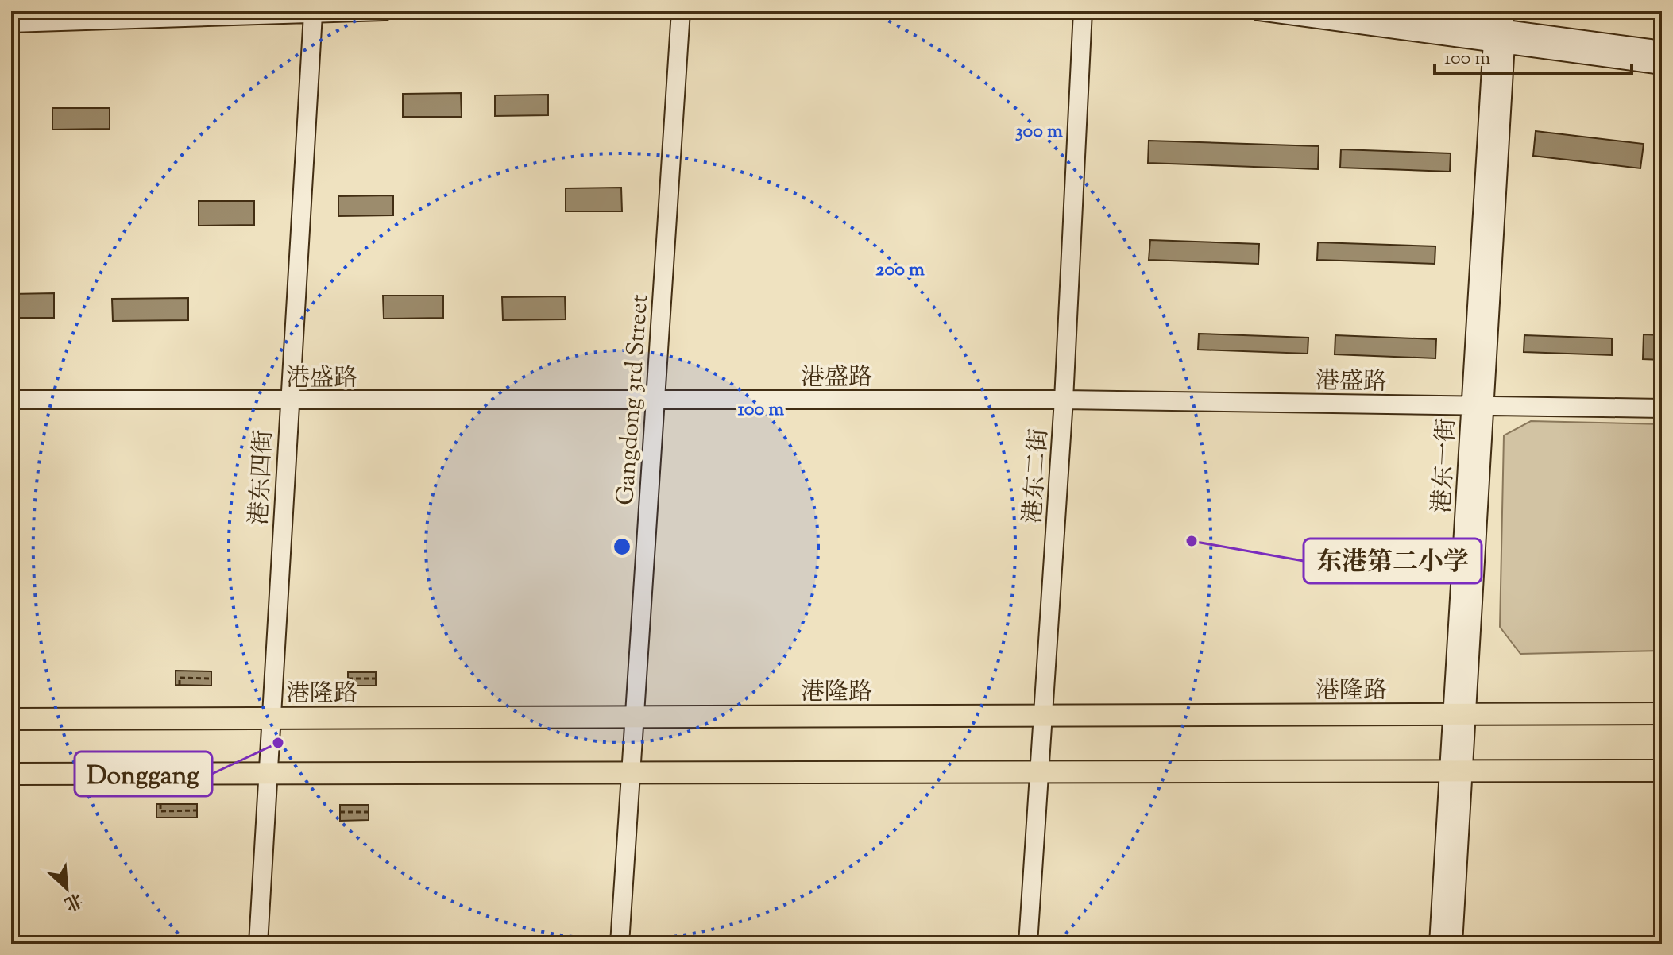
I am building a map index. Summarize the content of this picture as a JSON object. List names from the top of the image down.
{
  "streets": {
    "main road": ["港隆路"],
    "street": [
      "港盛路",
      "Gangdong 3rd Street",
      "港东一街",
      "港东二街",
      "港东四街"
    ]
  },
  "crossings": [
    ["港盛路", "Gangdong 3rd Street"],
    ["港盛路", "港东一街"],
    ["港盛路", "港东二街"],
    ["港盛路", "港东四街"],
    ["Gangdong 3rd Street", "港隆路"],
    ["港东一街", "港隆路"],
    ["港东二街", "港隆路"],
    ["港东四街", "港隆路"]
  ],
  "places": ["东港第二小学", "Donggang"],
  "scale_bar": "100 m",
  "north": "bottom right",
  "rings": ["300 m", "200 m", "100 m"]
}
